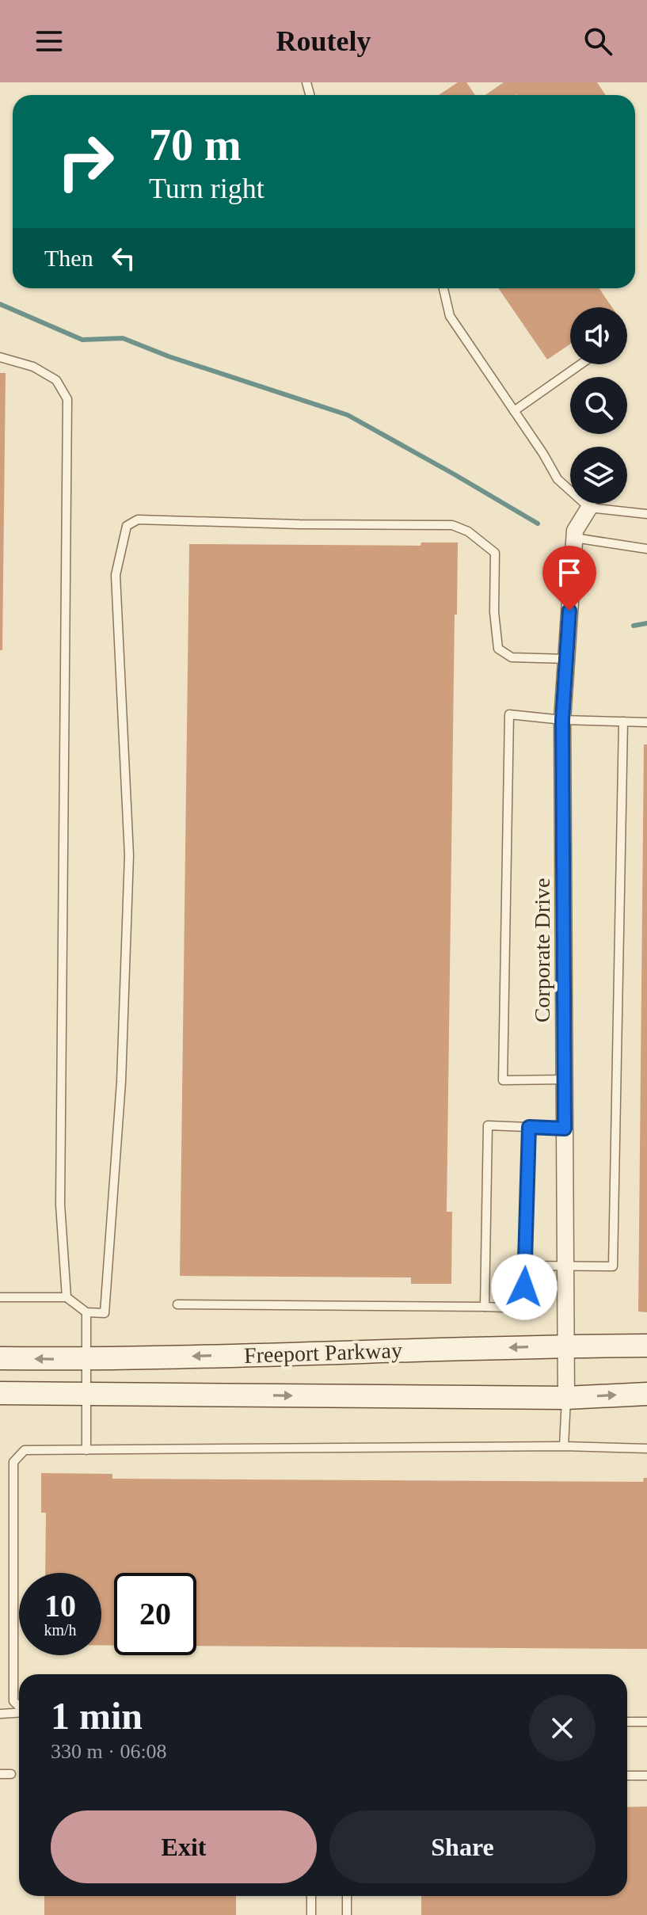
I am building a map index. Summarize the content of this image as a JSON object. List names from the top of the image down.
{
  "streets": {
    "main road": ["Freeport Parkway"],
    "street": ["Corporate Drive"]
  },
  "crossings": [
    ["Corporate Drive", "Freeport Parkway"]
  ],
  "page": {
    "header": "Routely",
    "turn": ["70 m", "Turn right"],
    "then": "Then",
    "speed": "10 km/h",
    "limit": "20",
    "heading": ["1 min", "330 m · 06:08"],
    "buttons": ["Exit", "Share"]
  }
}
